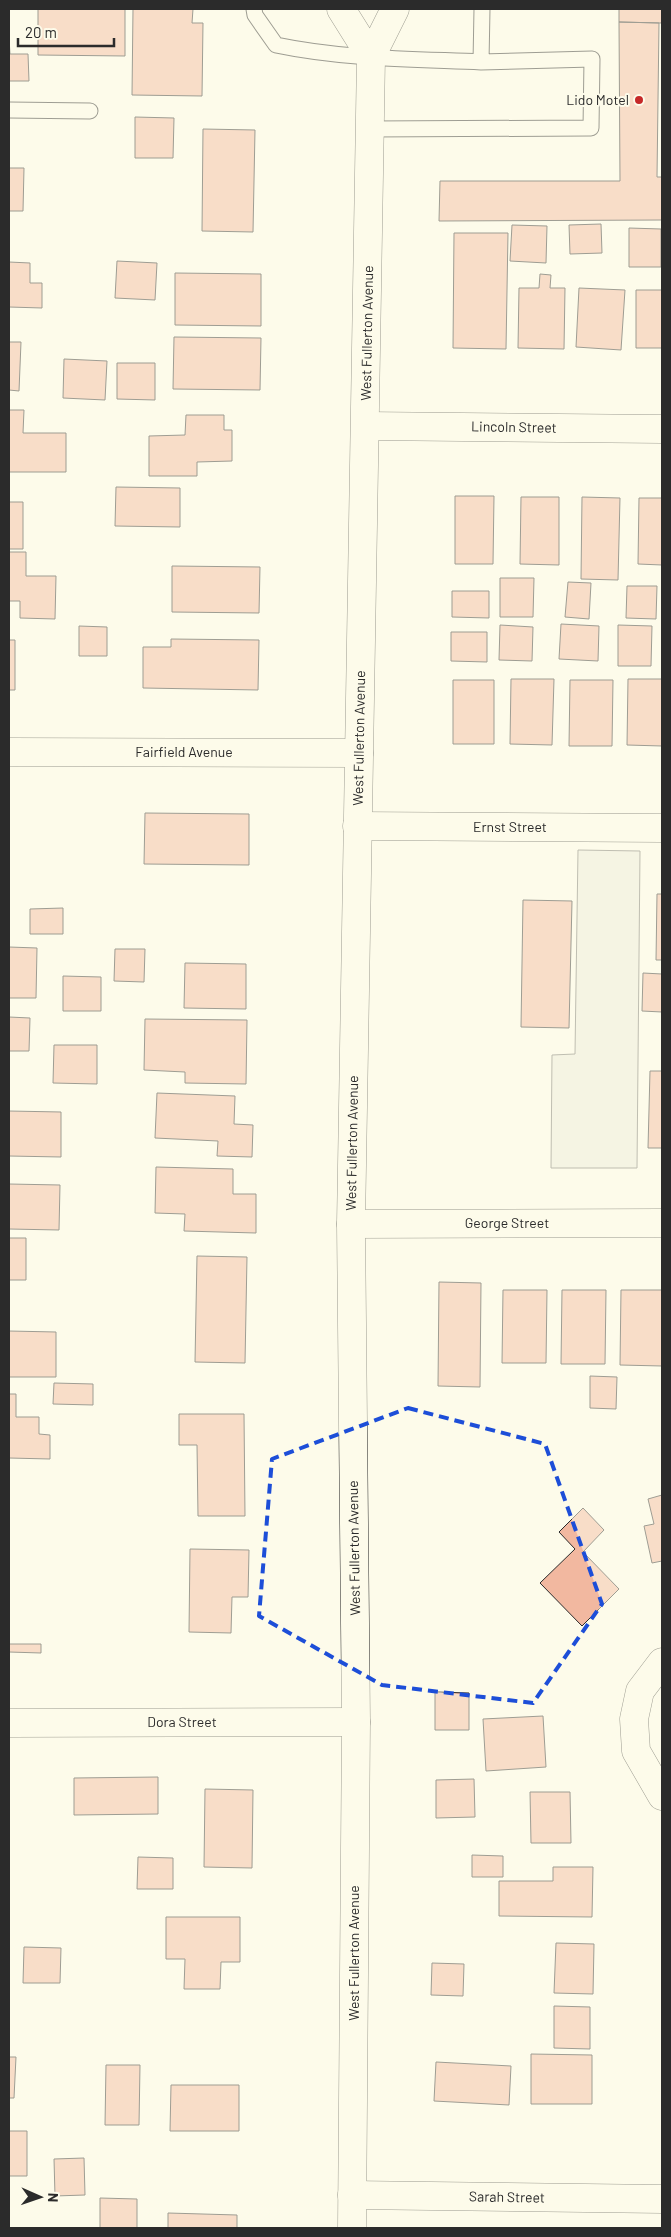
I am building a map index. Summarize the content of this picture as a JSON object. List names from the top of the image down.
{
  "streets": {
    "street": [
      "West Fullerton Avenue",
      "Lincoln Street",
      "Fairfield Avenue",
      "Ernst Street",
      "George Street",
      "Dora Street",
      "Sarah Street"
    ]
  },
  "crossings": [
    ["West Fullerton Avenue", "Lincoln Street"],
    ["West Fullerton Avenue", "Fairfield Avenue"],
    ["West Fullerton Avenue", "Ernst Street"],
    ["West Fullerton Avenue", "George Street"],
    ["West Fullerton Avenue", "Dora Street"],
    ["West Fullerton Avenue", "Sarah Street"]
  ],
  "places": ["Lido Motel"],
  "scale_bar": "20 m",
  "north": "right"
}
